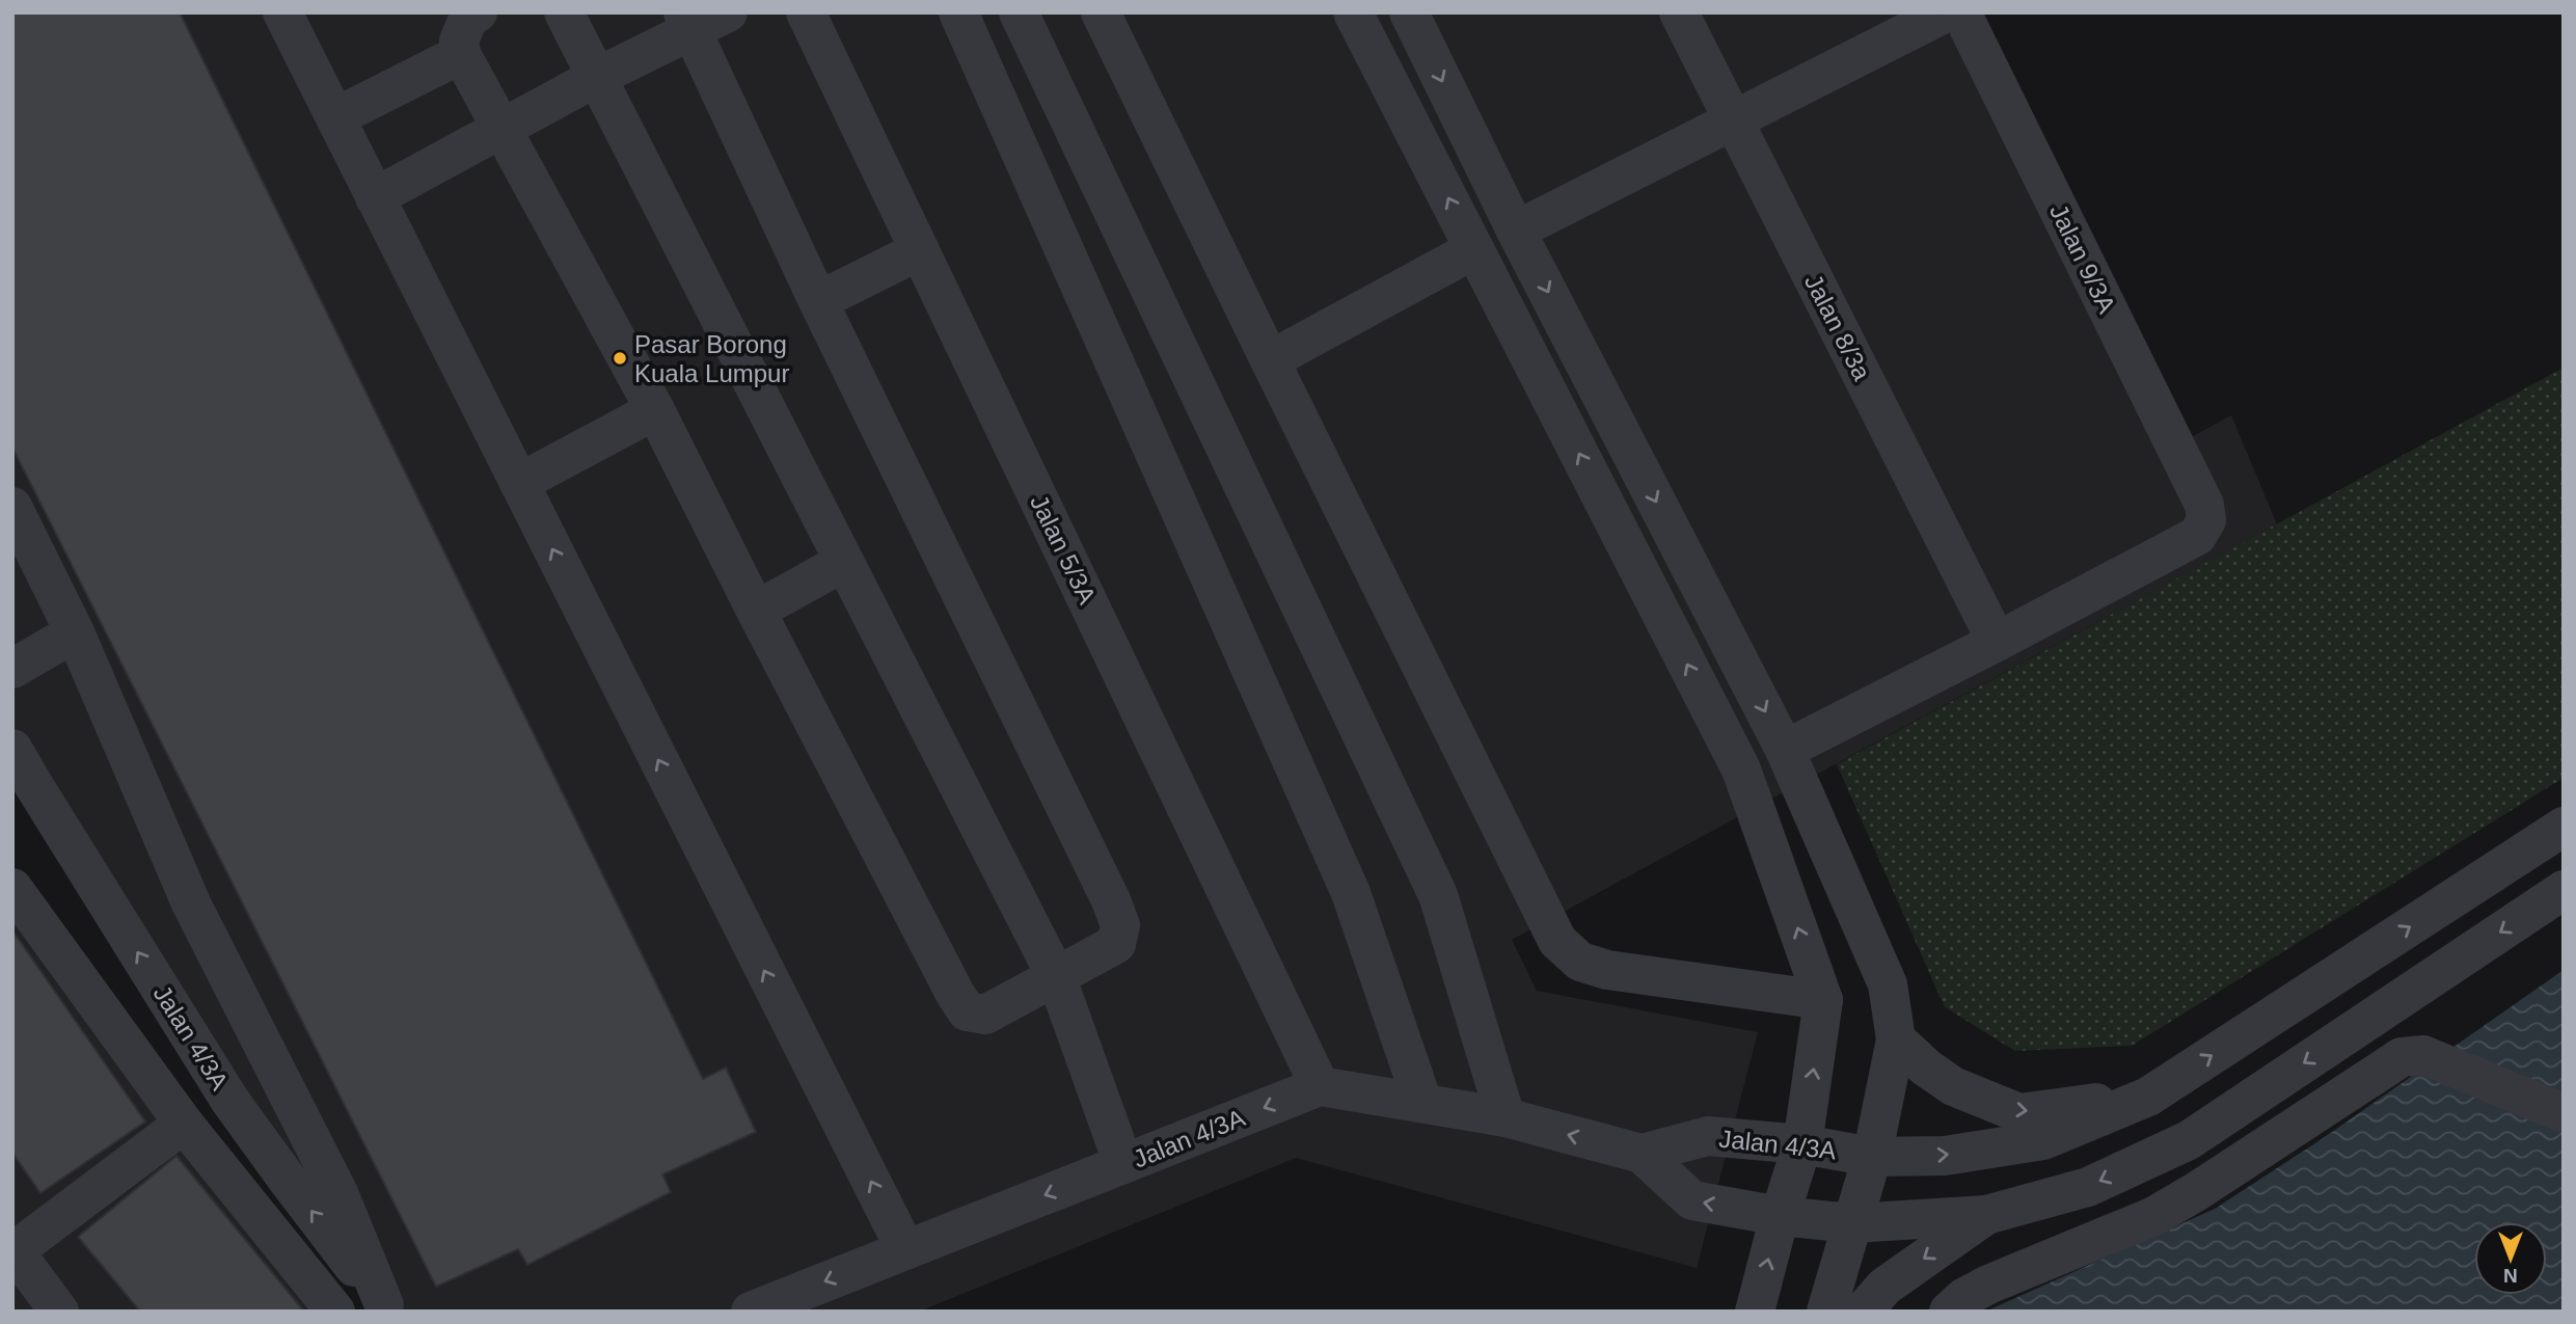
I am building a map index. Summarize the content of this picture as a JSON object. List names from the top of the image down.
{
  "streets": {
    "street": [
      "Jalan 9/3A",
      "Jalan 8/3a",
      "Jalan 5/3A",
      "Jalan 4/3A"
    ]
  },
  "crossings": [
    ["Jalan 9/3A", "Jalan 8/3a"],
    ["Jalan 5/3A", "Jalan 4/3A"]
  ],
  "places": ["Pasar Borong Kuala Lumpur"],
  "north": "bottom"
}
